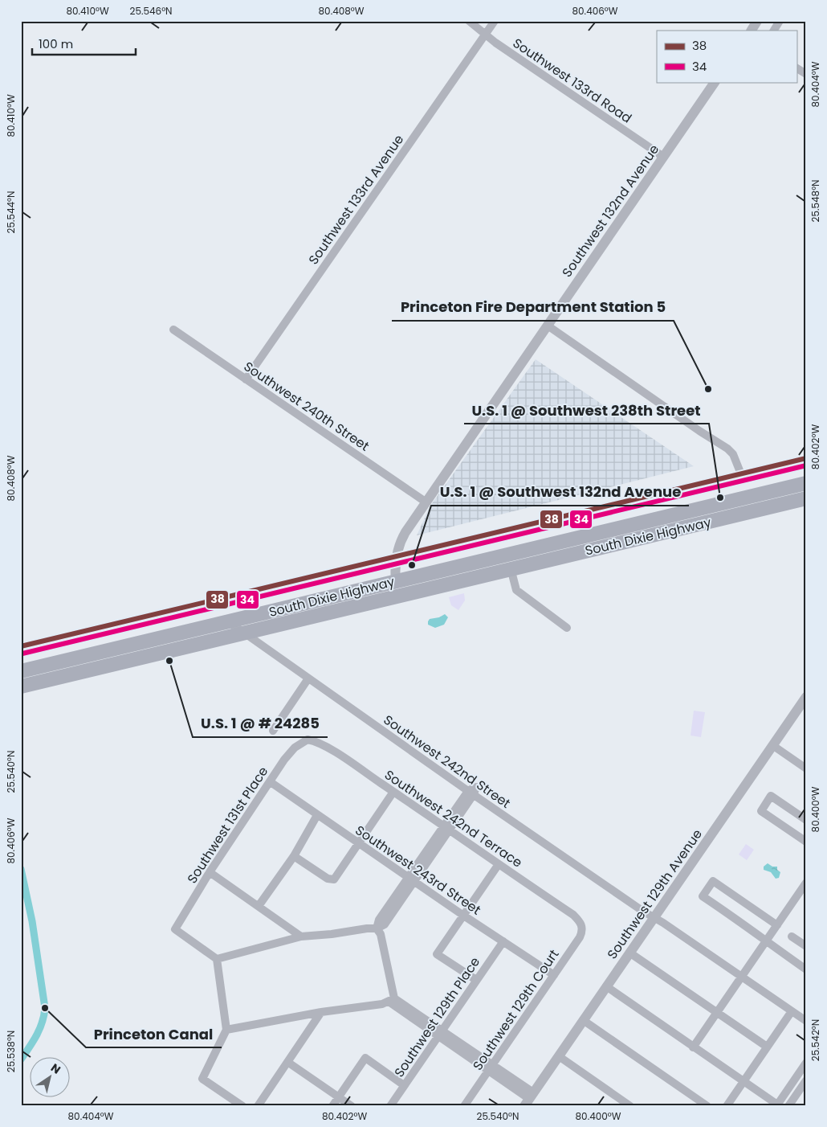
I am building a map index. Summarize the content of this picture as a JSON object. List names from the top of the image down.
{
  "streets": {
    "highway": ["South Dixie Highway"],
    "street": [
      "Southwest 133rd Road",
      "Southwest 133rd Avenue",
      "Southwest 132nd Avenue",
      "Southwest 240th Street",
      "Southwest 242nd Street",
      "Southwest 242nd Terrace",
      "Southwest 131st Place",
      "Southwest 243rd Street",
      "Southwest 129th Avenue",
      "Southwest 129th Court",
      "Southwest 129th Place"
    ]
  },
  "crossings": [
    ["Southwest 133rd Road", "Southwest 133rd Avenue"],
    ["Southwest 133rd Road", "Southwest 132nd Avenue"],
    ["Southwest 133rd Avenue", "Southwest 240th Street"],
    ["Southwest 132nd Avenue", "Southwest 240th Street"],
    ["Southwest 132nd Avenue", "South Dixie Highway"],
    ["South Dixie Highway", "Southwest 242nd Street"],
    ["Southwest 242nd Street", "Southwest 129th Avenue"],
    ["Southwest 242nd Terrace", "Southwest 131st Place"],
    ["Southwest 242nd Terrace", "Southwest 129th Court"],
    ["Southwest 131st Place", "Southwest 243rd Street"],
    ["Southwest 243rd Street", "Southwest 129th Court"],
    ["Southwest 243rd Street", "Southwest 129th Place"]
  ],
  "places": [
    "Princeton Fire Department Station 5",
    "U.S. 1 @ Southwest 238th Street",
    "U.S. 1 @ Southwest 132nd Avenue",
    "U.S. 1 @ # 24285",
    "Princeton Canal"
  ],
  "lines": ["transit line 38", "transit line 34"],
  "legend": ["38", "34"],
  "scale_bar": "100 m",
  "north": "top right",
  "coordinates": [
    "80.410°W",
    "25.546°N",
    "80.408°W",
    "80.406°W",
    "80.404°W",
    "25.548°N",
    "25.544°N",
    "80.402°W",
    "25.540°N",
    "80.400°W",
    "25.542°N",
    "25.538°N"
  ]
}
